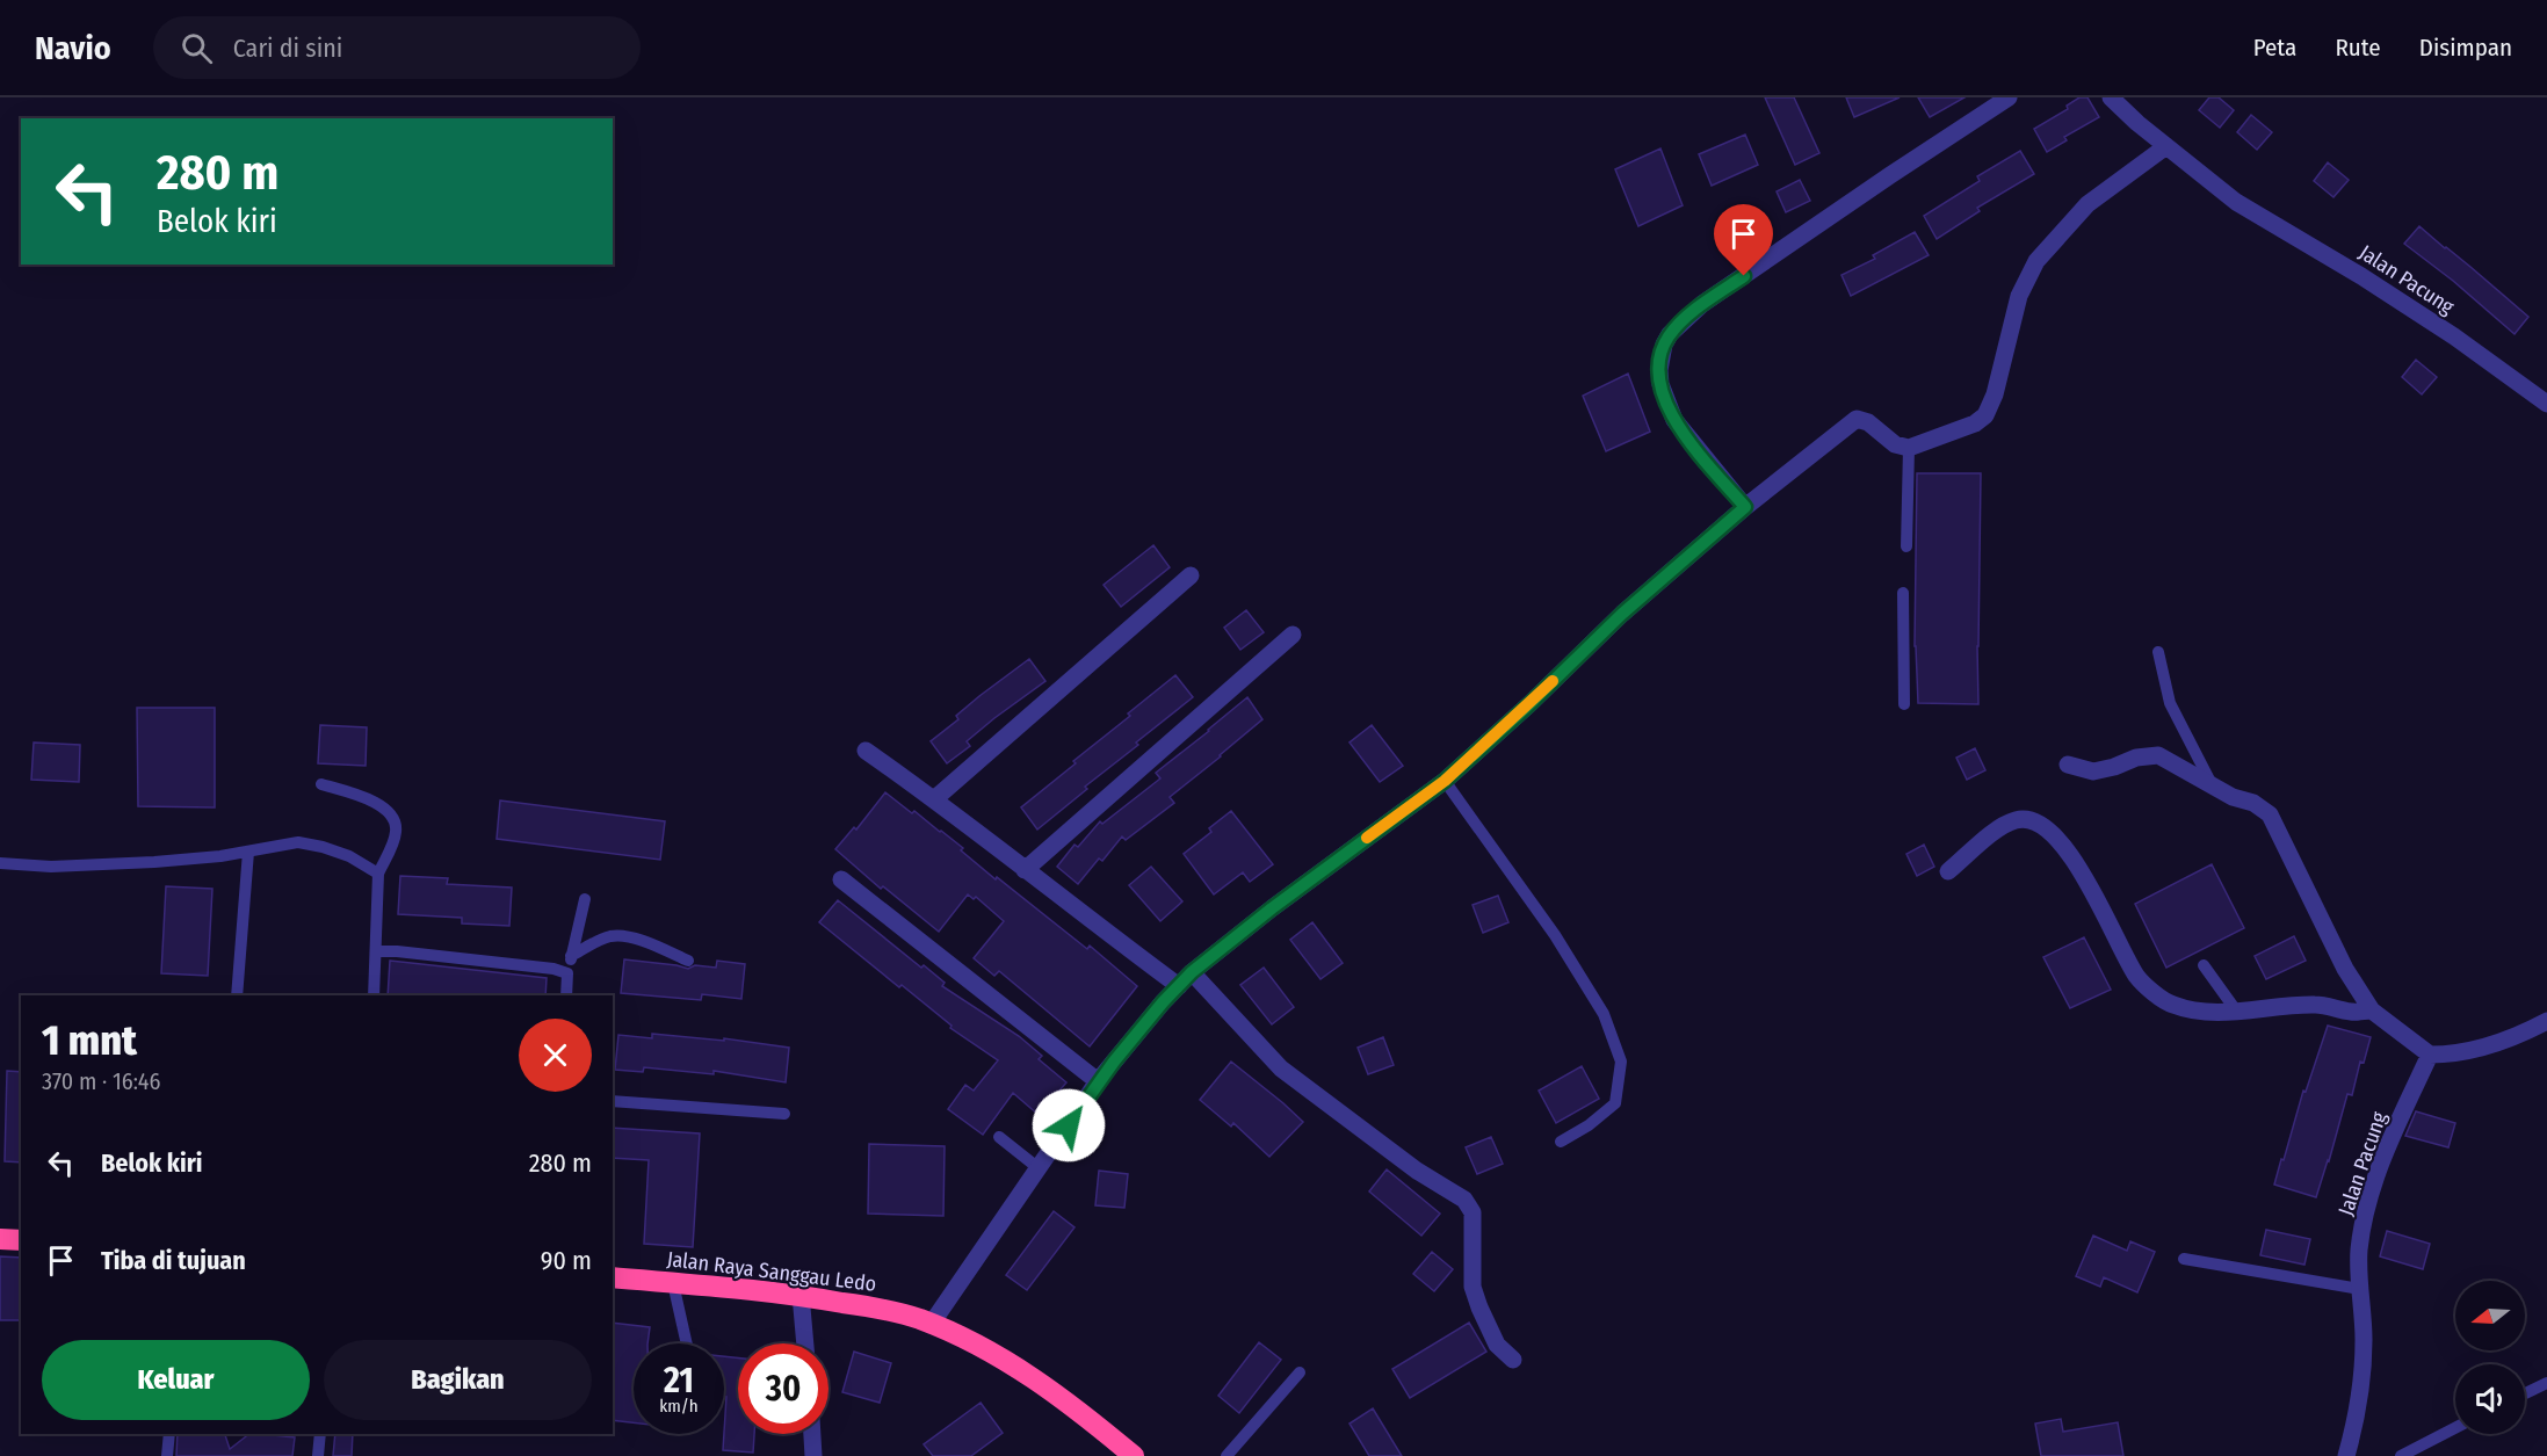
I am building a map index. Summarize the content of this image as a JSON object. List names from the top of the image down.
{
  "streets": {
    "highway": ["Jalan Raya Sanggau Ledo"],
    "street": ["Jalan Pacung"]
  },
  "north": "left",
  "page": {
    "header": "Navio",
    "search": "Cari di sini",
    "nav": ["Peta", "Rute", "Disimpan"],
    "turn": ["280 m", "Belok kiri"],
    "heading": ["1 mnt", "370 m · 16:46"],
    "list": [
      {
        "name": "Belok kiri",
        "value": "280 m"
      },
      {
        "name": "Tiba di tujuan",
        "value": "90 m"
      }
    ],
    "buttons": ["Keluar", "Bagikan"],
    "speed": "21 km/h",
    "limit": "30"
  }
}
